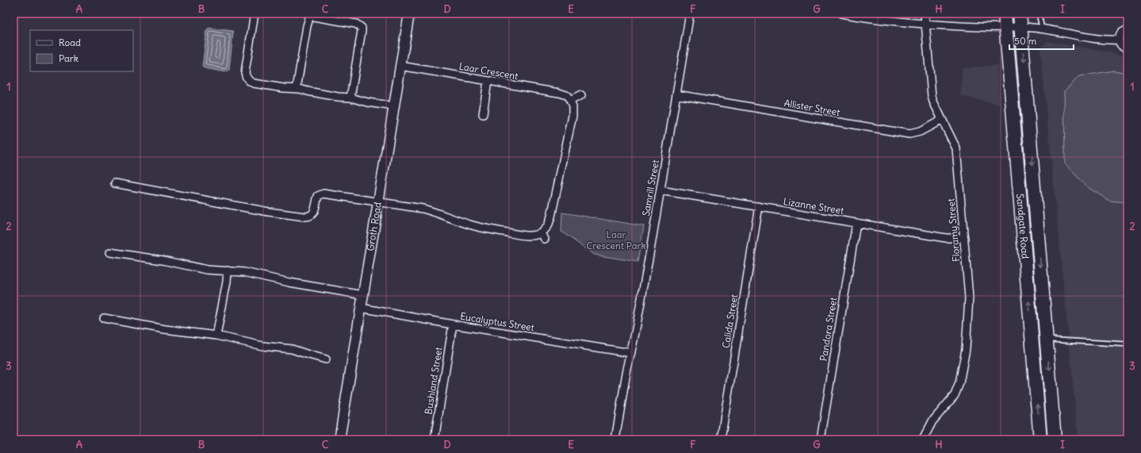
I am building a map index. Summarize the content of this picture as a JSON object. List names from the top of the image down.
{
  "streets": {
    "highway": ["Sandgate Road"],
    "street": [
      "Laar Crescent",
      "Allister Street",
      "Samrill Street",
      "Lizanne Street",
      "Groth Road",
      "Floramy Street",
      "Calida Street",
      "Eucalyptus Street",
      "Pandora Street",
      "Bushland Street"
    ]
  },
  "crossings": [
    ["Laar Crescent", "Groth Road"],
    ["Allister Street", "Samrill Street"],
    ["Allister Street", "Floramy Street"],
    ["Samrill Street", "Lizanne Street"],
    ["Samrill Street", "Eucalyptus Street"],
    ["Lizanne Street", "Floramy Street"],
    ["Lizanne Street", "Calida Street"],
    ["Lizanne Street", "Pandora Street"],
    ["Groth Road", "Eucalyptus Street"],
    ["Eucalyptus Street", "Bushland Street"]
  ],
  "parks": ["Laar Crescent Park"],
  "legend": ["Road", "Park"],
  "scale_bar": "50 m",
  "grid": {
    "columns": [
      "A",
      "B",
      "C",
      "D",
      "E",
      "F",
      "G",
      "H",
      "I"
    ],
    "rows": ["1", "2", "3"]
  }
}
